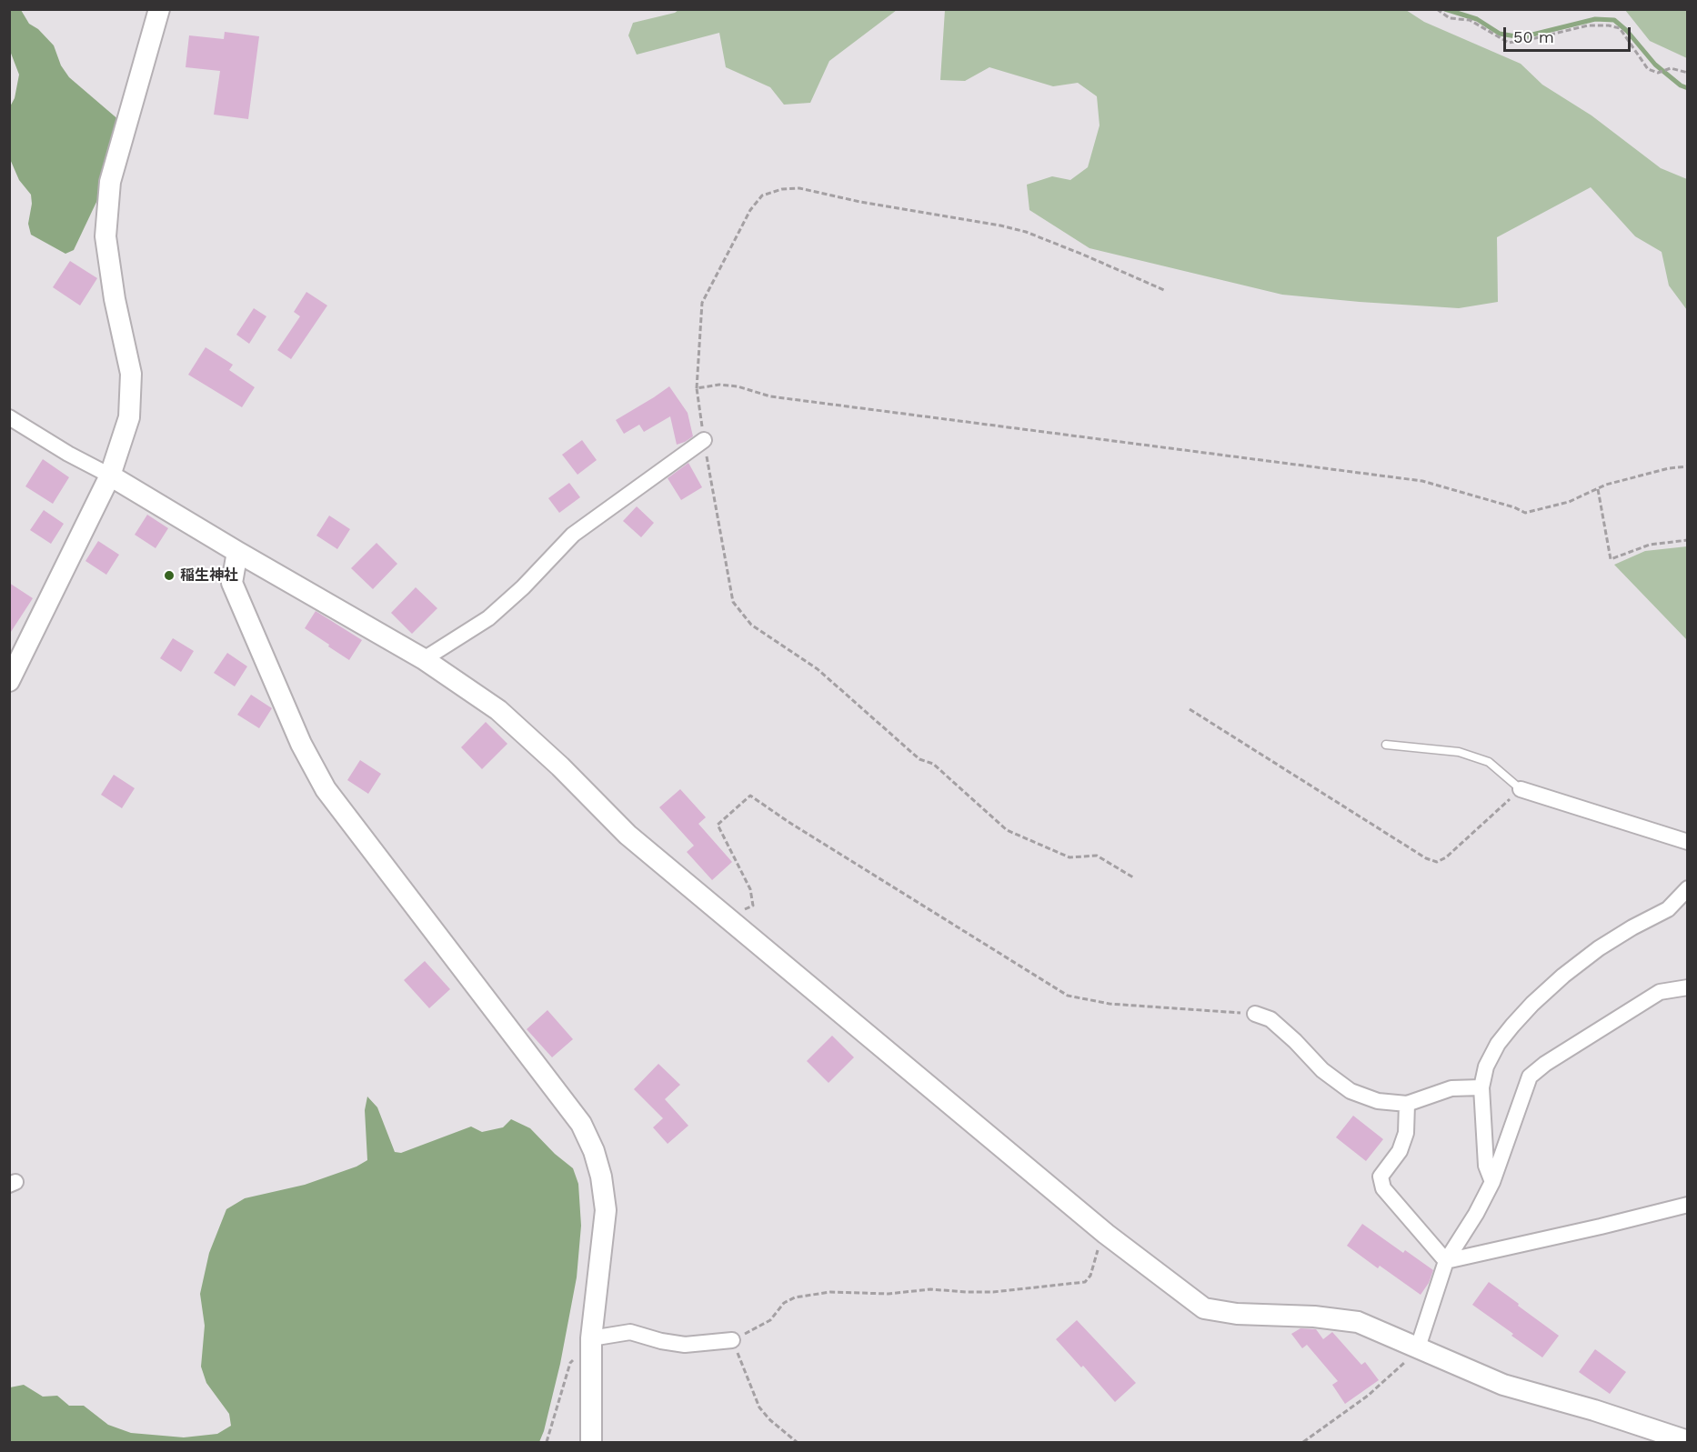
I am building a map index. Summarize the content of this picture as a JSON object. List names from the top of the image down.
{
  "places": ["稲生神社"],
  "scale_bar": "50 m"
}
